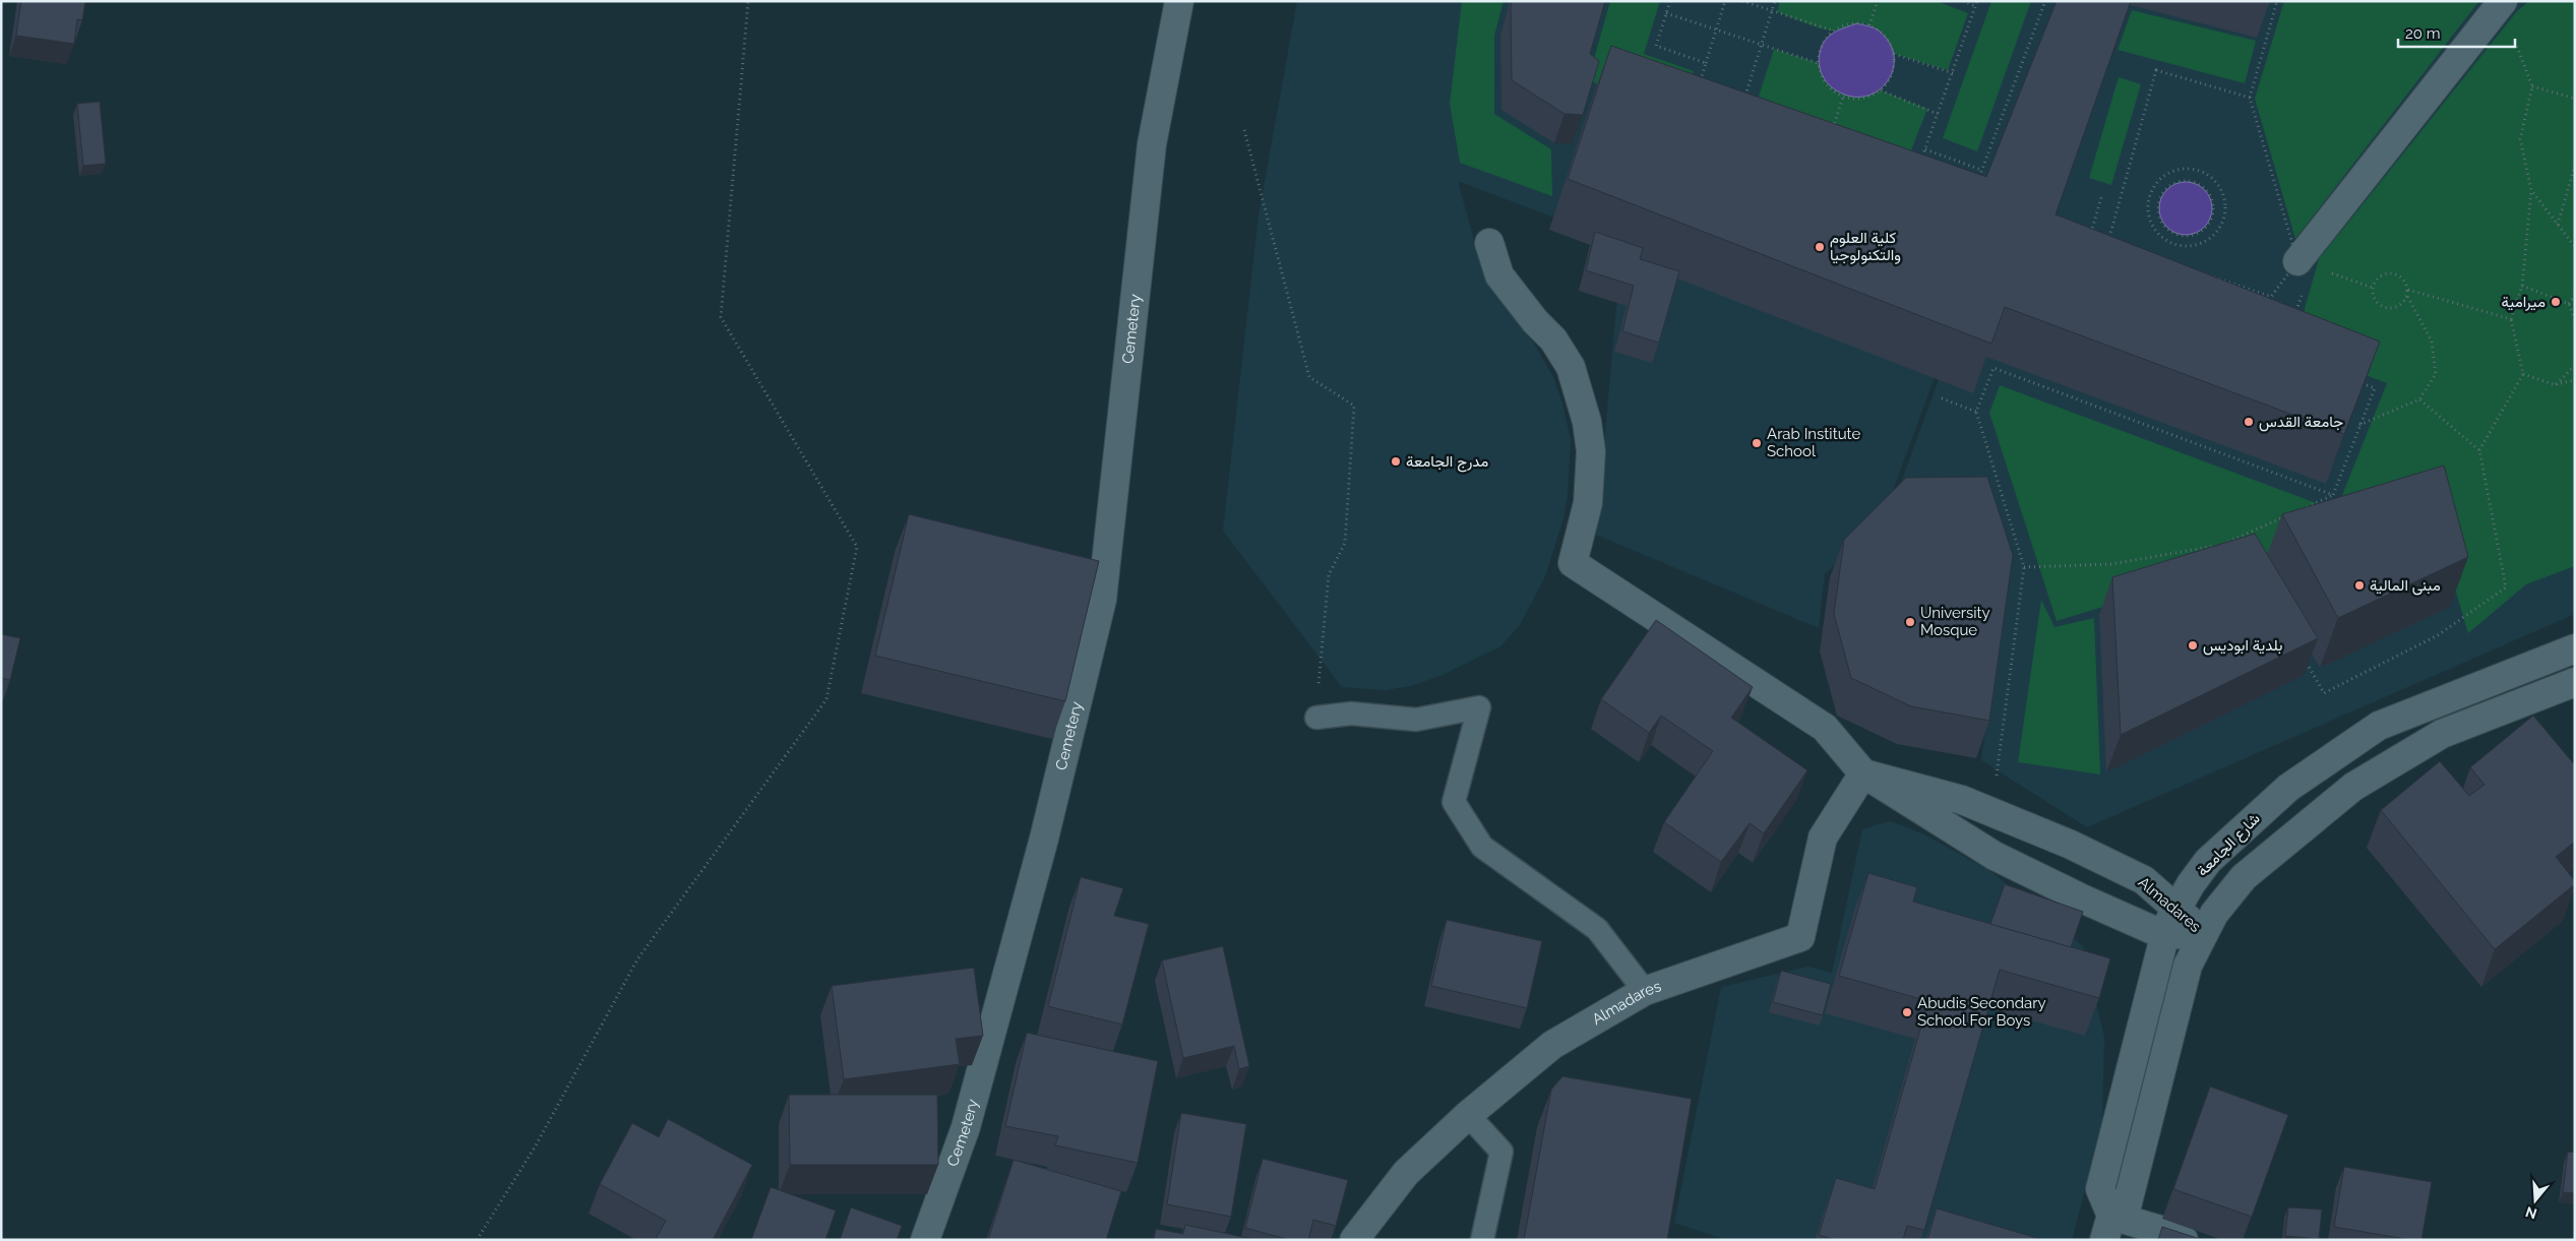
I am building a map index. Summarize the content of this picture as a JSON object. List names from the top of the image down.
{
  "streets": {
    "street": ["Cemetery", "شارع الجامعة", "Almadares"]
  },
  "crossings": [
    ["شارع الجامعة", "Almadares"]
  ],
  "places": [
    "كلية العلوم والتكنولوجيا",
    "ميرامية",
    "جامعة القدس",
    "Arab Institute School",
    "مدرج الجامعة",
    "مبنى المالية",
    "University Mosque",
    "بلدية ابوديس",
    "Abudis Secondary School For Boys"
  ],
  "scale_bar": "20 m",
  "north": "bottom"
}
